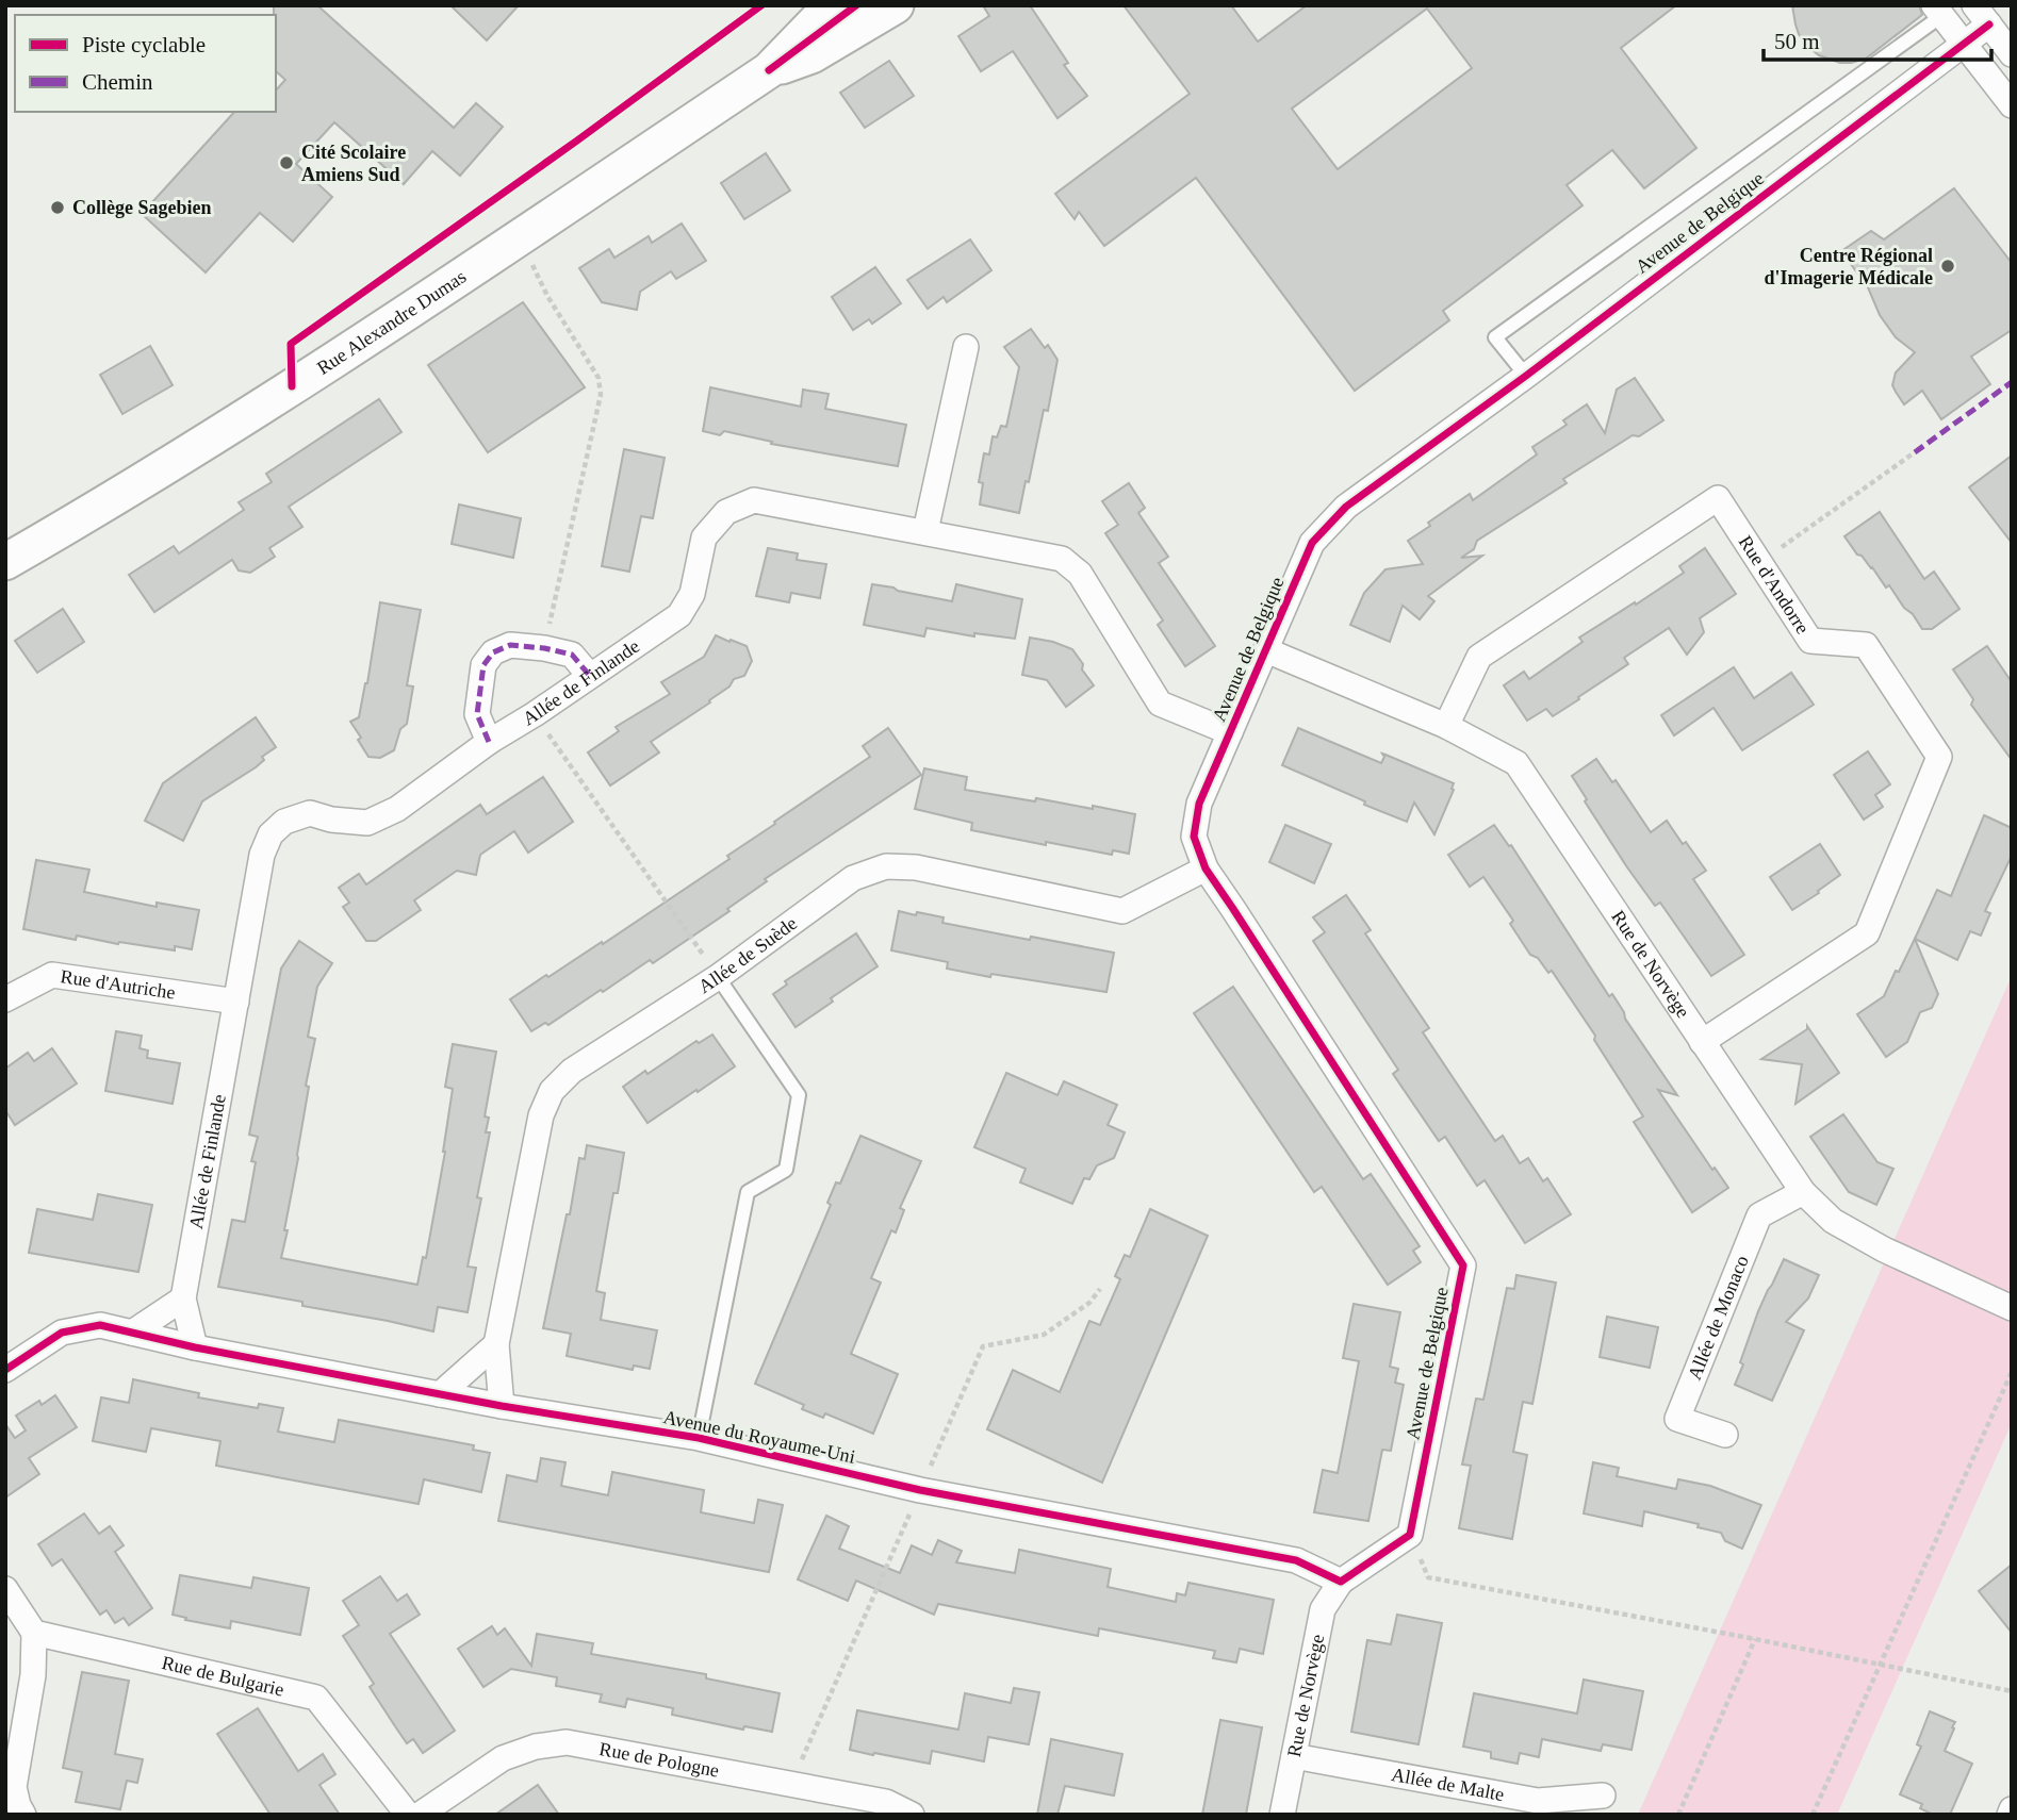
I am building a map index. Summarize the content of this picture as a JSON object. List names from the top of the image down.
{
  "streets": {
    "street": [
      "Avenue de Belgique",
      "Rue Alexandre Dumas",
      "Rue d'Andorre",
      "Allée de Finlande",
      "Allée de Suède",
      "Rue de Norvège",
      "Rue d'Autriche",
      "Allée de Monaco",
      "Avenue du Royaume-Uni",
      "Rue de Bulgarie",
      "Rue de Pologne",
      "Allée de Malte"
    ]
  },
  "crossings": [
    ["Avenue de Belgique", "Allée de Finlande"],
    ["Avenue de Belgique", "Allée de Suède"],
    ["Avenue de Belgique", "Rue de Norvège"],
    ["Rue d'Andorre", "Rue de Norvège"],
    ["Allée de Finlande", "Rue d'Autriche"],
    ["Allée de Finlande", "Avenue du Royaume-Uni"],
    ["Allée de Suède", "Avenue du Royaume-Uni"],
    ["Rue de Norvège", "Allée de Monaco"],
    ["Rue de Norvège", "Avenue du Royaume-Uni"],
    ["Rue de Norvège", "Allée de Malte"]
  ],
  "places": ["Cité Scolaire Amiens Sud", "Collège Sagebien", "Centre Régional d'Imagerie Médicale"],
  "legend": ["Piste cyclable", "Chemin"],
  "scale_bar": "50 m"
}
